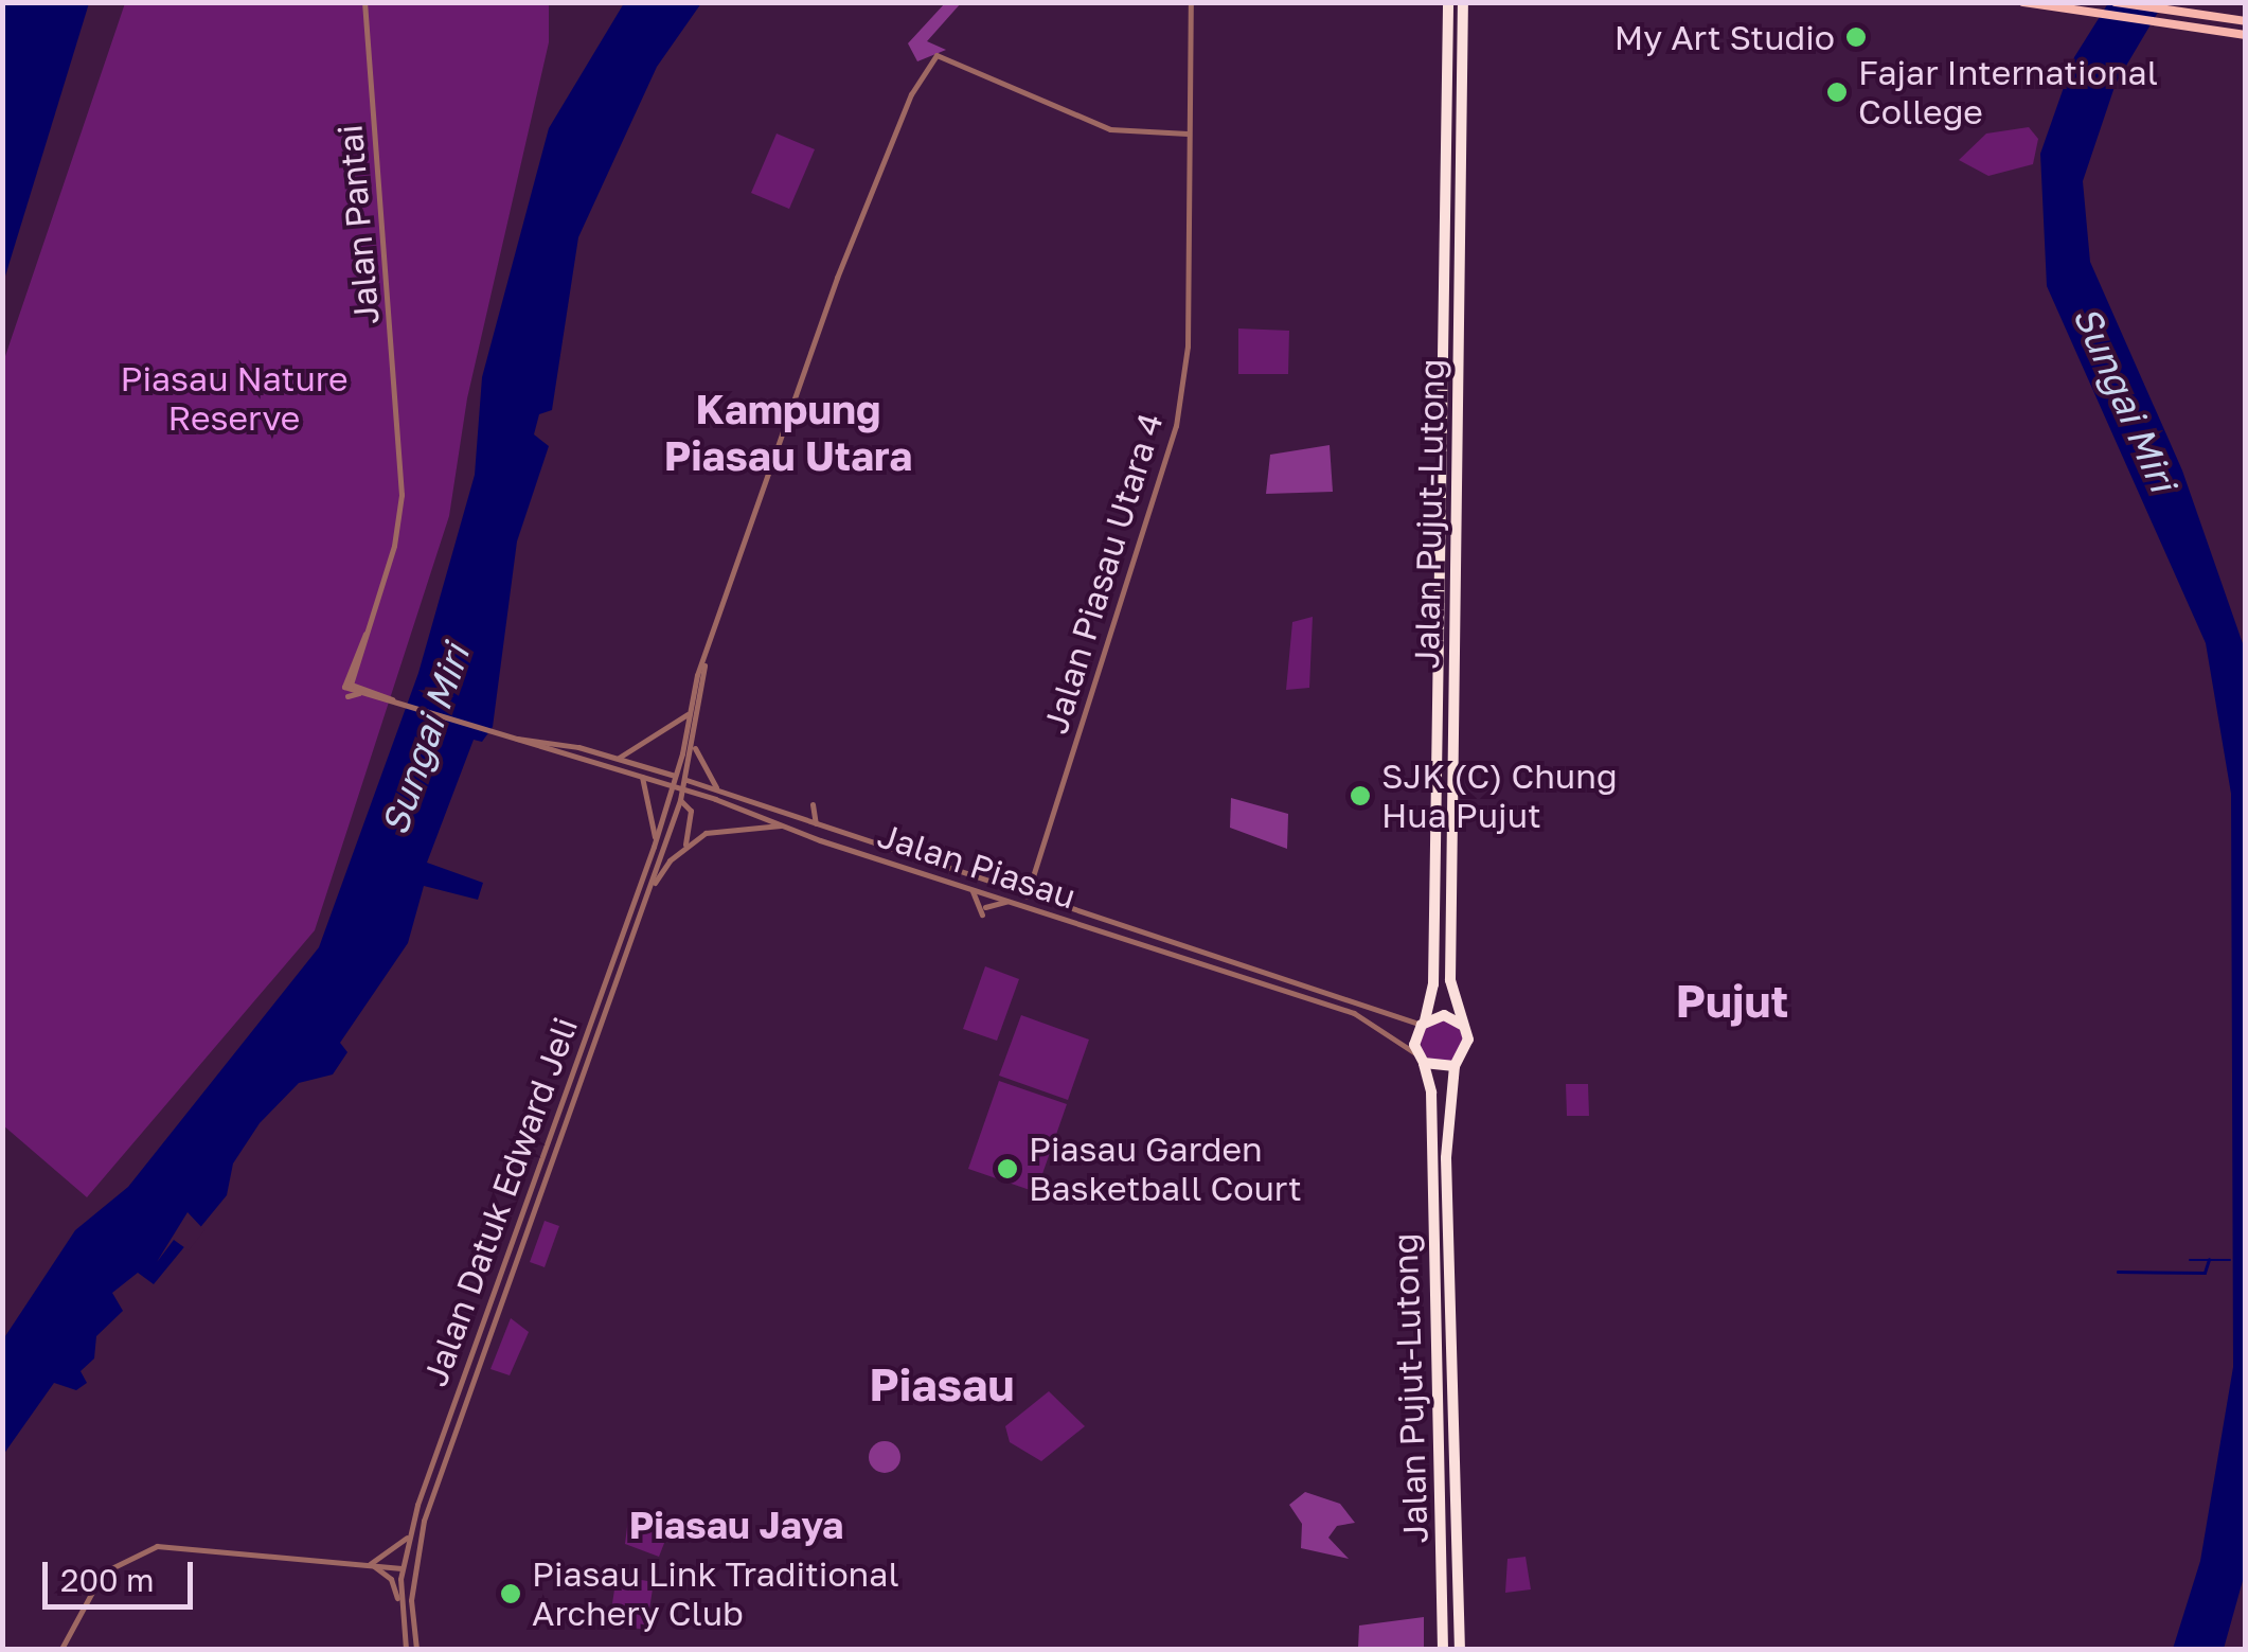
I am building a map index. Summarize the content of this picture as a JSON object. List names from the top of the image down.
{
  "streets": {
    "highway": ["Jalan Pujut-Lutong"],
    "street": [
      "Jalan Pantai",
      "Jalan Piasau Utara 4",
      "Jalan Piasau",
      "Jalan Datuk Edward Jeli"
    ]
  },
  "crossings": [
    ["Jalan Pujut-Lutong", "Jalan Piasau"],
    ["Jalan Piasau Utara 4", "Jalan Piasau"],
    ["Jalan Piasau", "Jalan Datuk Edward Jeli"]
  ],
  "districts": [
    "Kampung Piasau Utara",
    "Pujut",
    "Piasau",
    "Piasau Jaya"
  ],
  "water": ["Sungai Miri"],
  "parks": ["Piasau Nature Reserve"],
  "places": [
    "My Art Studio",
    "Fajar International College",
    "SJK (C) Chung Hua Pujut",
    "Piasau Garden Basketball Court",
    "Piasau Link Traditional Archery Club"
  ],
  "scale_bar": "200 m"
}
